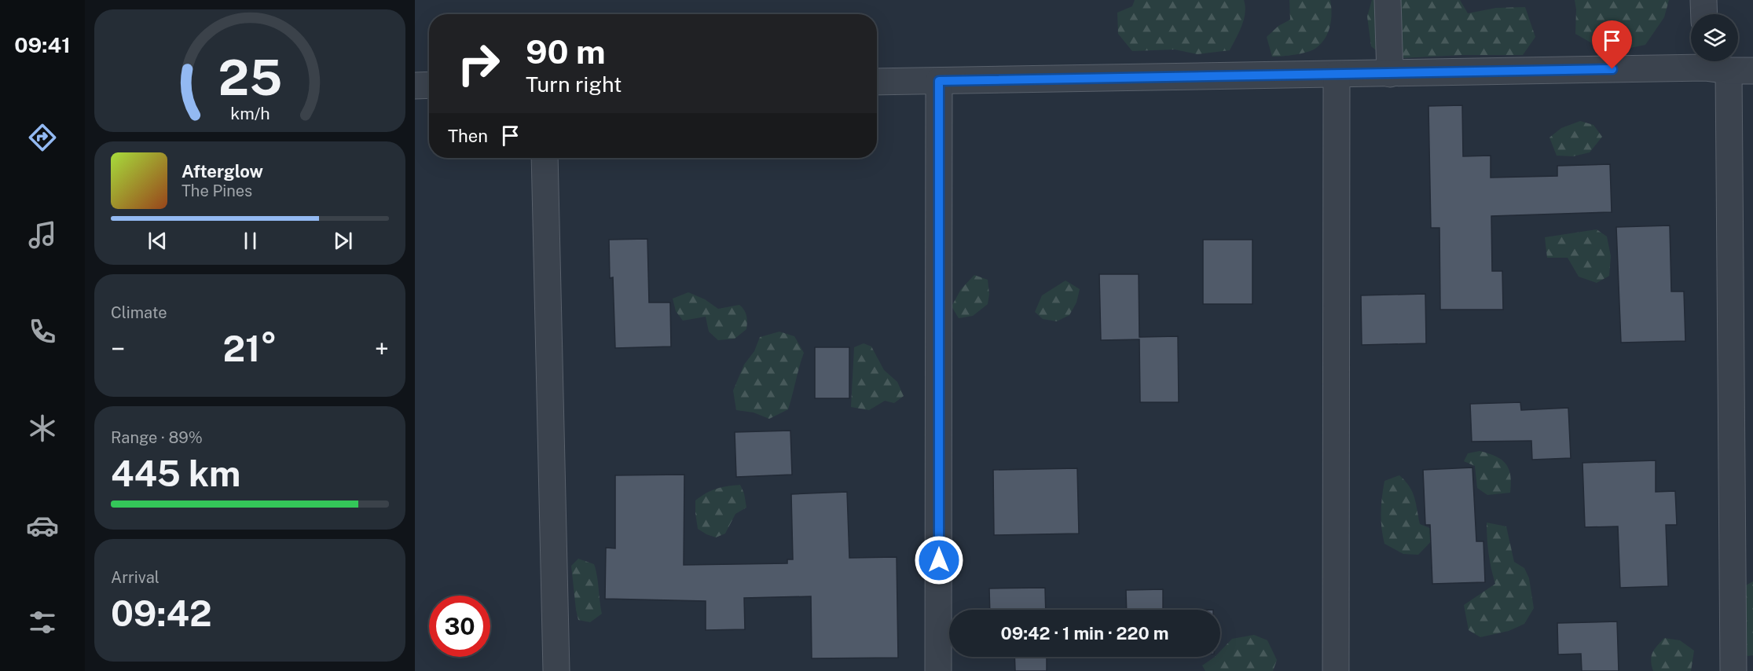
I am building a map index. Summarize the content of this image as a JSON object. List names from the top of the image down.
{
  "page": {
    "tabs": "09:41",
    "turn": ["90 m", "Turn right"],
    "then": "Then",
    "song": ["Afterglow", "The Pines"],
    "tile": [
      "Climate",
      ["Range · 89%", "445 km"],
      ["Arrival", "09:42"]
    ],
    "heat": ["−", "21°", "+"],
    "limit": "30",
    "trip": "09:42 · 1 min · 220 m",
    "gauge": ["25", "km/h"]
  }
}
